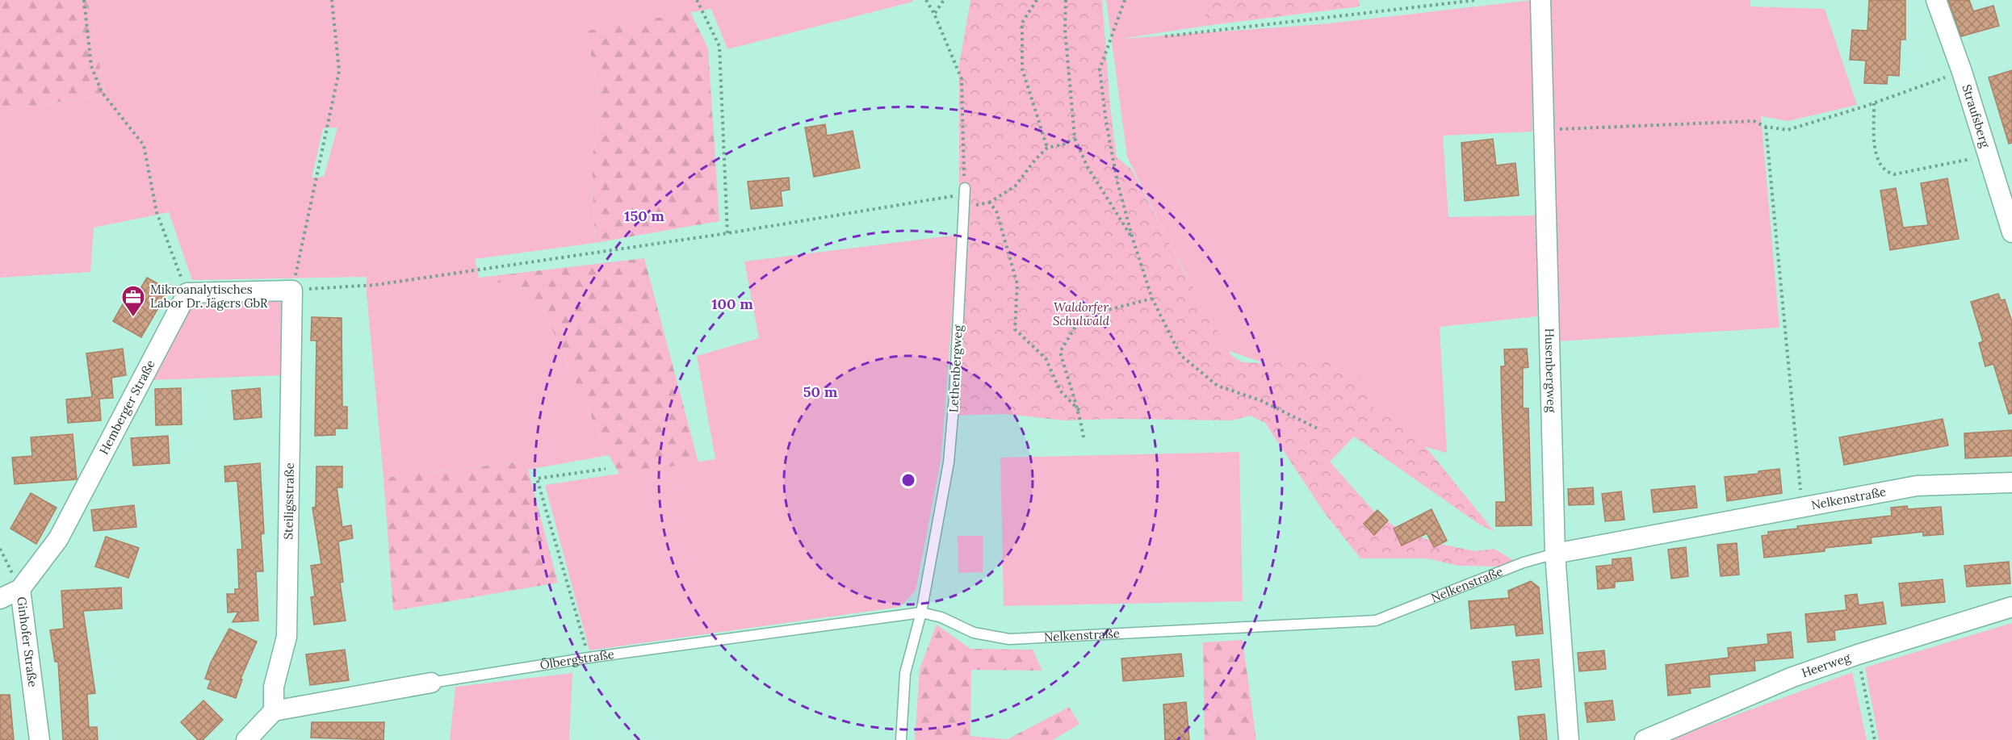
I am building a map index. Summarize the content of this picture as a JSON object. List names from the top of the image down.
{
  "streets": {
    "street": [
      "Straufsberg",
      "Husenbergweg",
      "Hemberger Straße",
      "Nelkenstraße",
      "Steiligsstraße",
      "Ginhofer Straße",
      "Ölbergstraße",
      "Heerweg"
    ],
    "lane": ["Lethenbergweg"]
  },
  "crossings": [
    ["Lethenbergweg", "Nelkenstraße"],
    ["Lethenbergweg", "Ölbergstraße"],
    ["Husenbergweg", "Nelkenstraße"],
    ["Hemberger Straße", "Ginhofer Straße"],
    ["Nelkenstraße", "Ölbergstraße"],
    ["Steiligsstraße", "Ölbergstraße"]
  ],
  "parks": ["Waldorfer Schulwald"],
  "places": {
    "office": ["Mikroanalytisches Labor Dr. Jägers GbR"]
  },
  "rings": ["150 m", "100 m", "50 m"]
}
